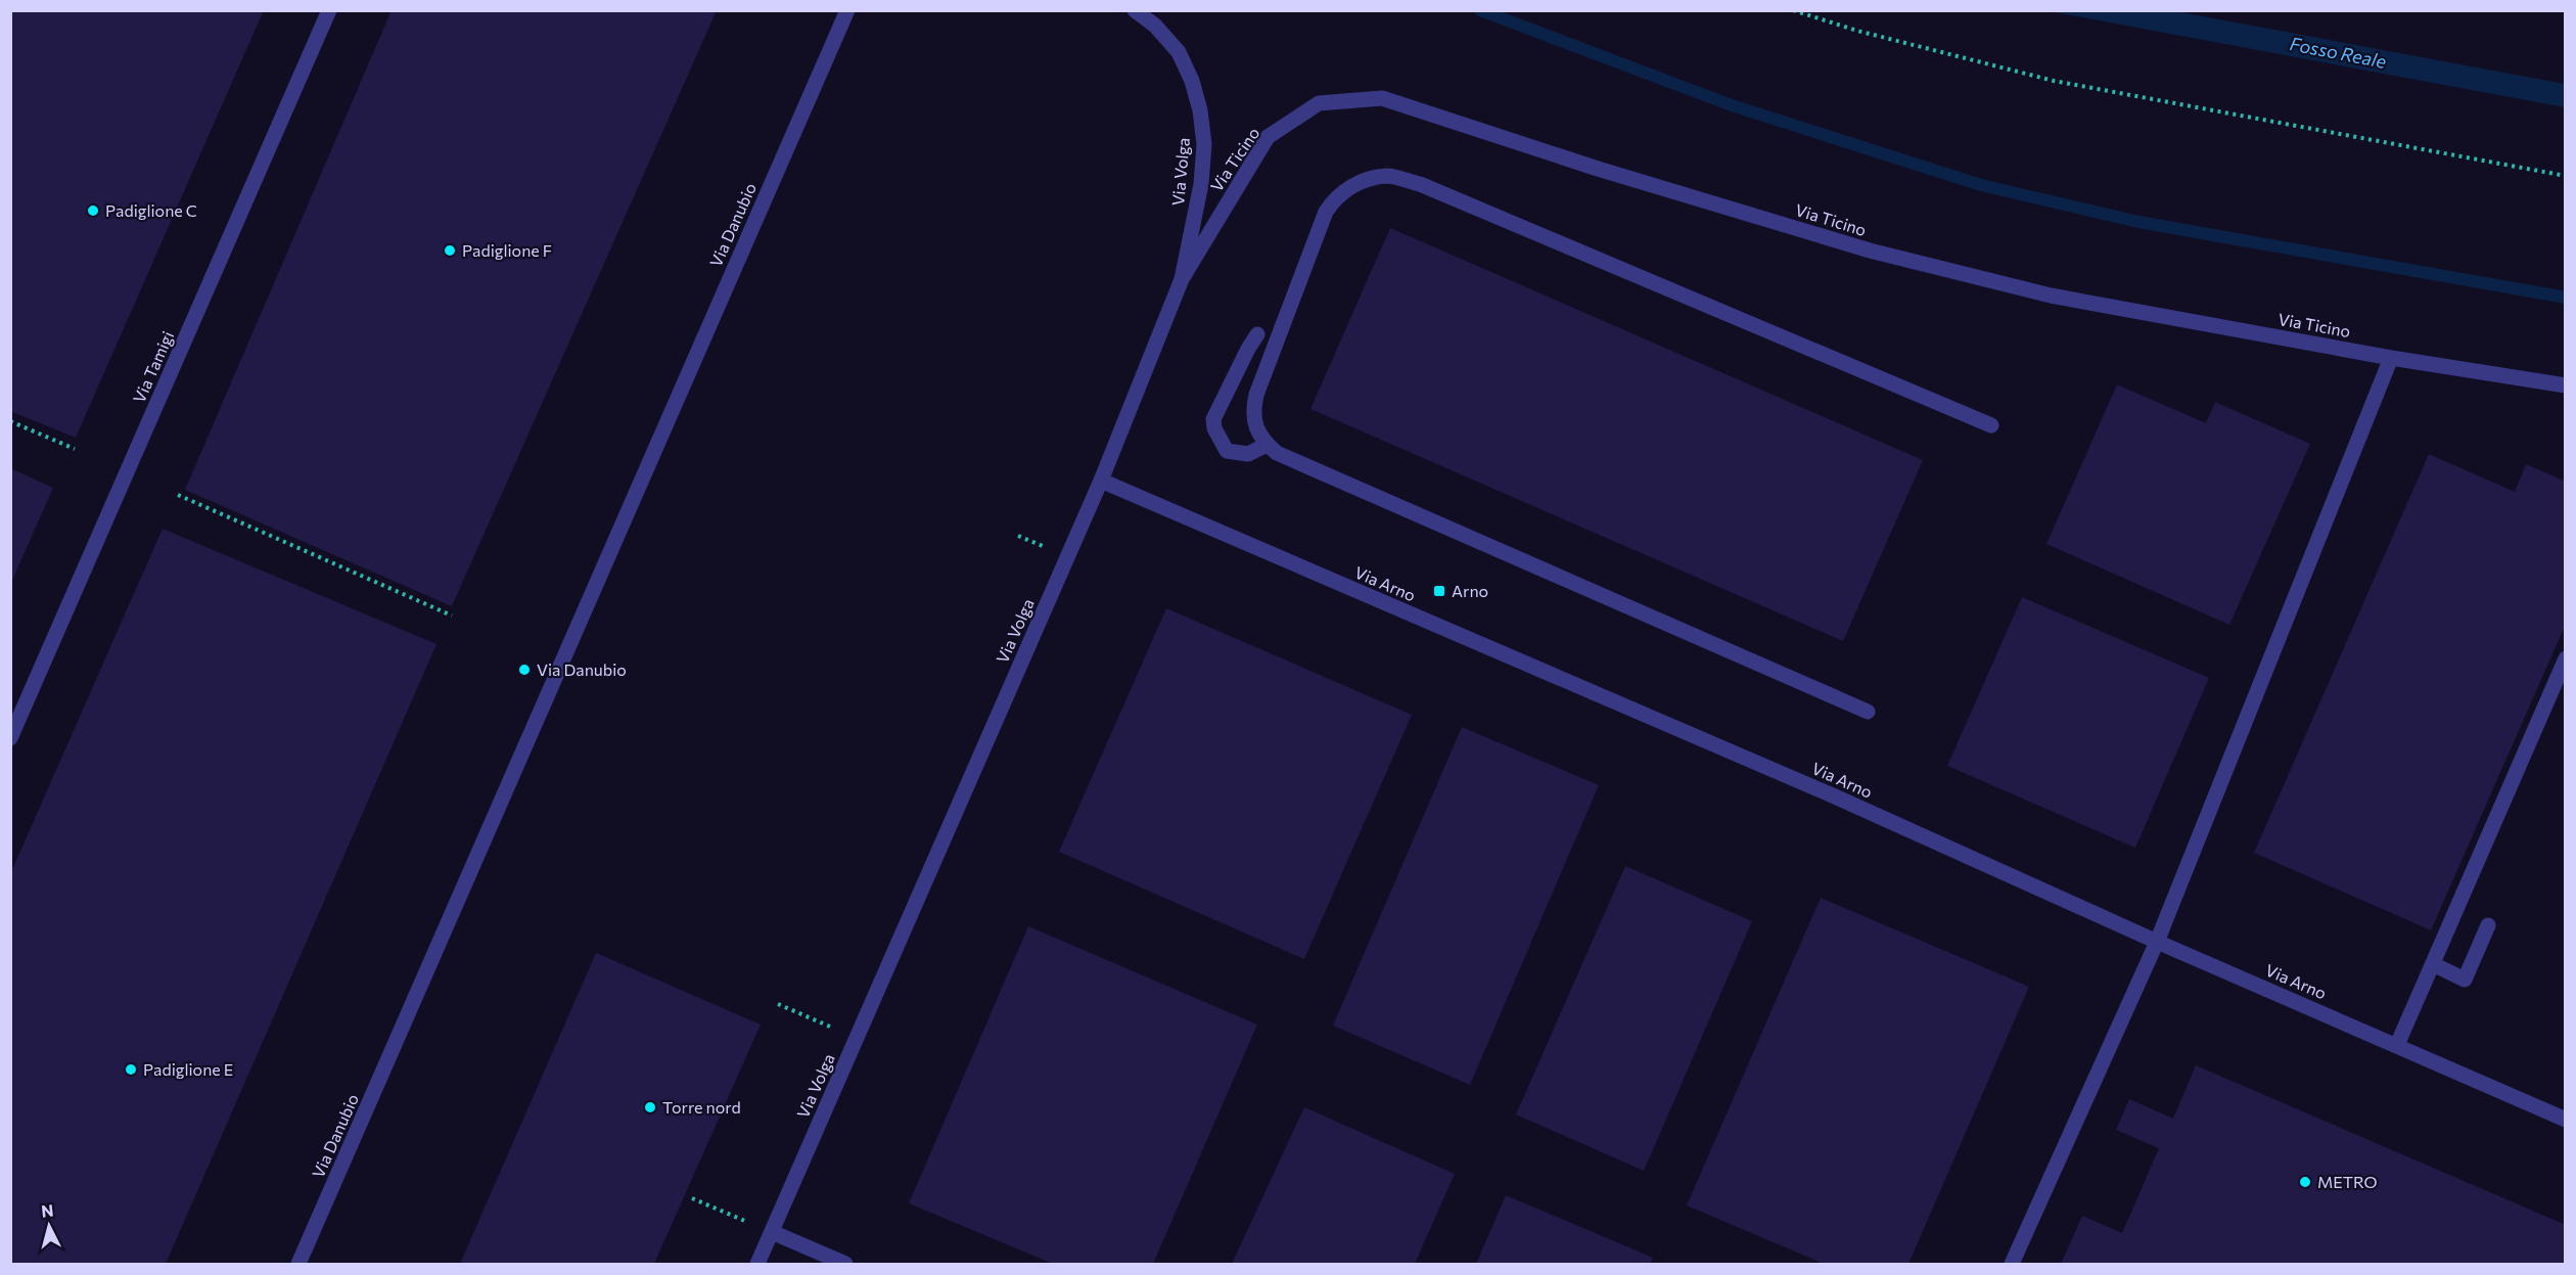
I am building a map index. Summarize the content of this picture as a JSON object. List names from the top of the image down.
{
  "streets": {
    "street": [
      "Via Ticino",
      "Via Volga",
      "Via Danubio",
      "Via Tamigi",
      "Via Arno"
    ]
  },
  "crossings": [
    ["Via Ticino", "Via Volga"],
    ["Via Volga", "Via Arno"]
  ],
  "water": ["Fosso Reale"],
  "places": {
    "other": [
      "Padiglione C",
      "Padiglione F",
      "Via Danubio",
      "Padiglione E",
      "Torre nord",
      "METRO"
    ],
    "transit": ["Arno"]
  },
  "north": "top"
}
